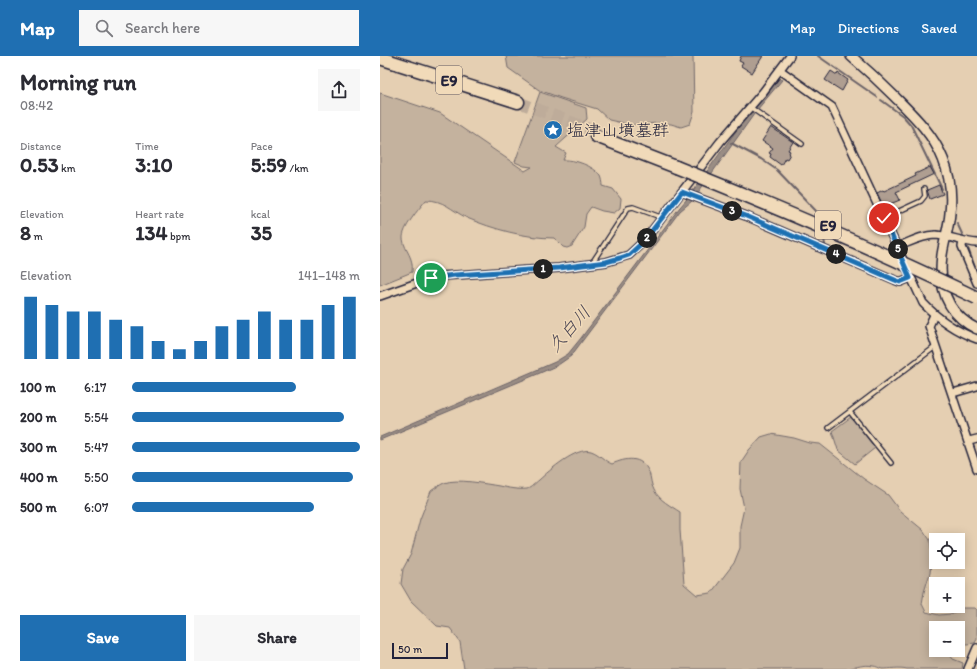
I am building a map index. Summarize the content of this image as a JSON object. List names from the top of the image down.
{
  "streets": {
    "highway": ["E9"]
  },
  "water": ["久白川"],
  "places": {
    "place": ["塩津山墳墓群"]
  },
  "scale_bar": "50 m",
  "page": {
    "header": "Map",
    "search": "Search here",
    "nav": ["Map", "Directions", "Saved"],
    "heading": ["Morning run", "08:42"],
    "stats": [
      ["Distance", "0.53 km"],
      ["Time", "3:10"],
      ["Pace", "5:59 /km"],
      ["Elevation", "8 m"],
      ["Heart rate", "134 bpm"],
      ["kcal", "35"]
    ],
    "pins": [
      "3",
      "2",
      "5",
      "4",
      "1"
    ],
    "chart": ["Elevation", "141–148 m"],
    "list": [
      {
        "name": "100 m",
        "note": "6:17"
      },
      {
        "name": "200 m",
        "note": "5:54"
      },
      {
        "name": "300 m",
        "note": "5:47"
      },
      {
        "name": "400 m",
        "note": "5:50"
      },
      {
        "name": "500 m",
        "note": "6:07"
      }
    ],
    "map_buttons": ["+", "−"],
    "buttons": ["Save", "Share"],
    "scale": "50 m"
  }
}
